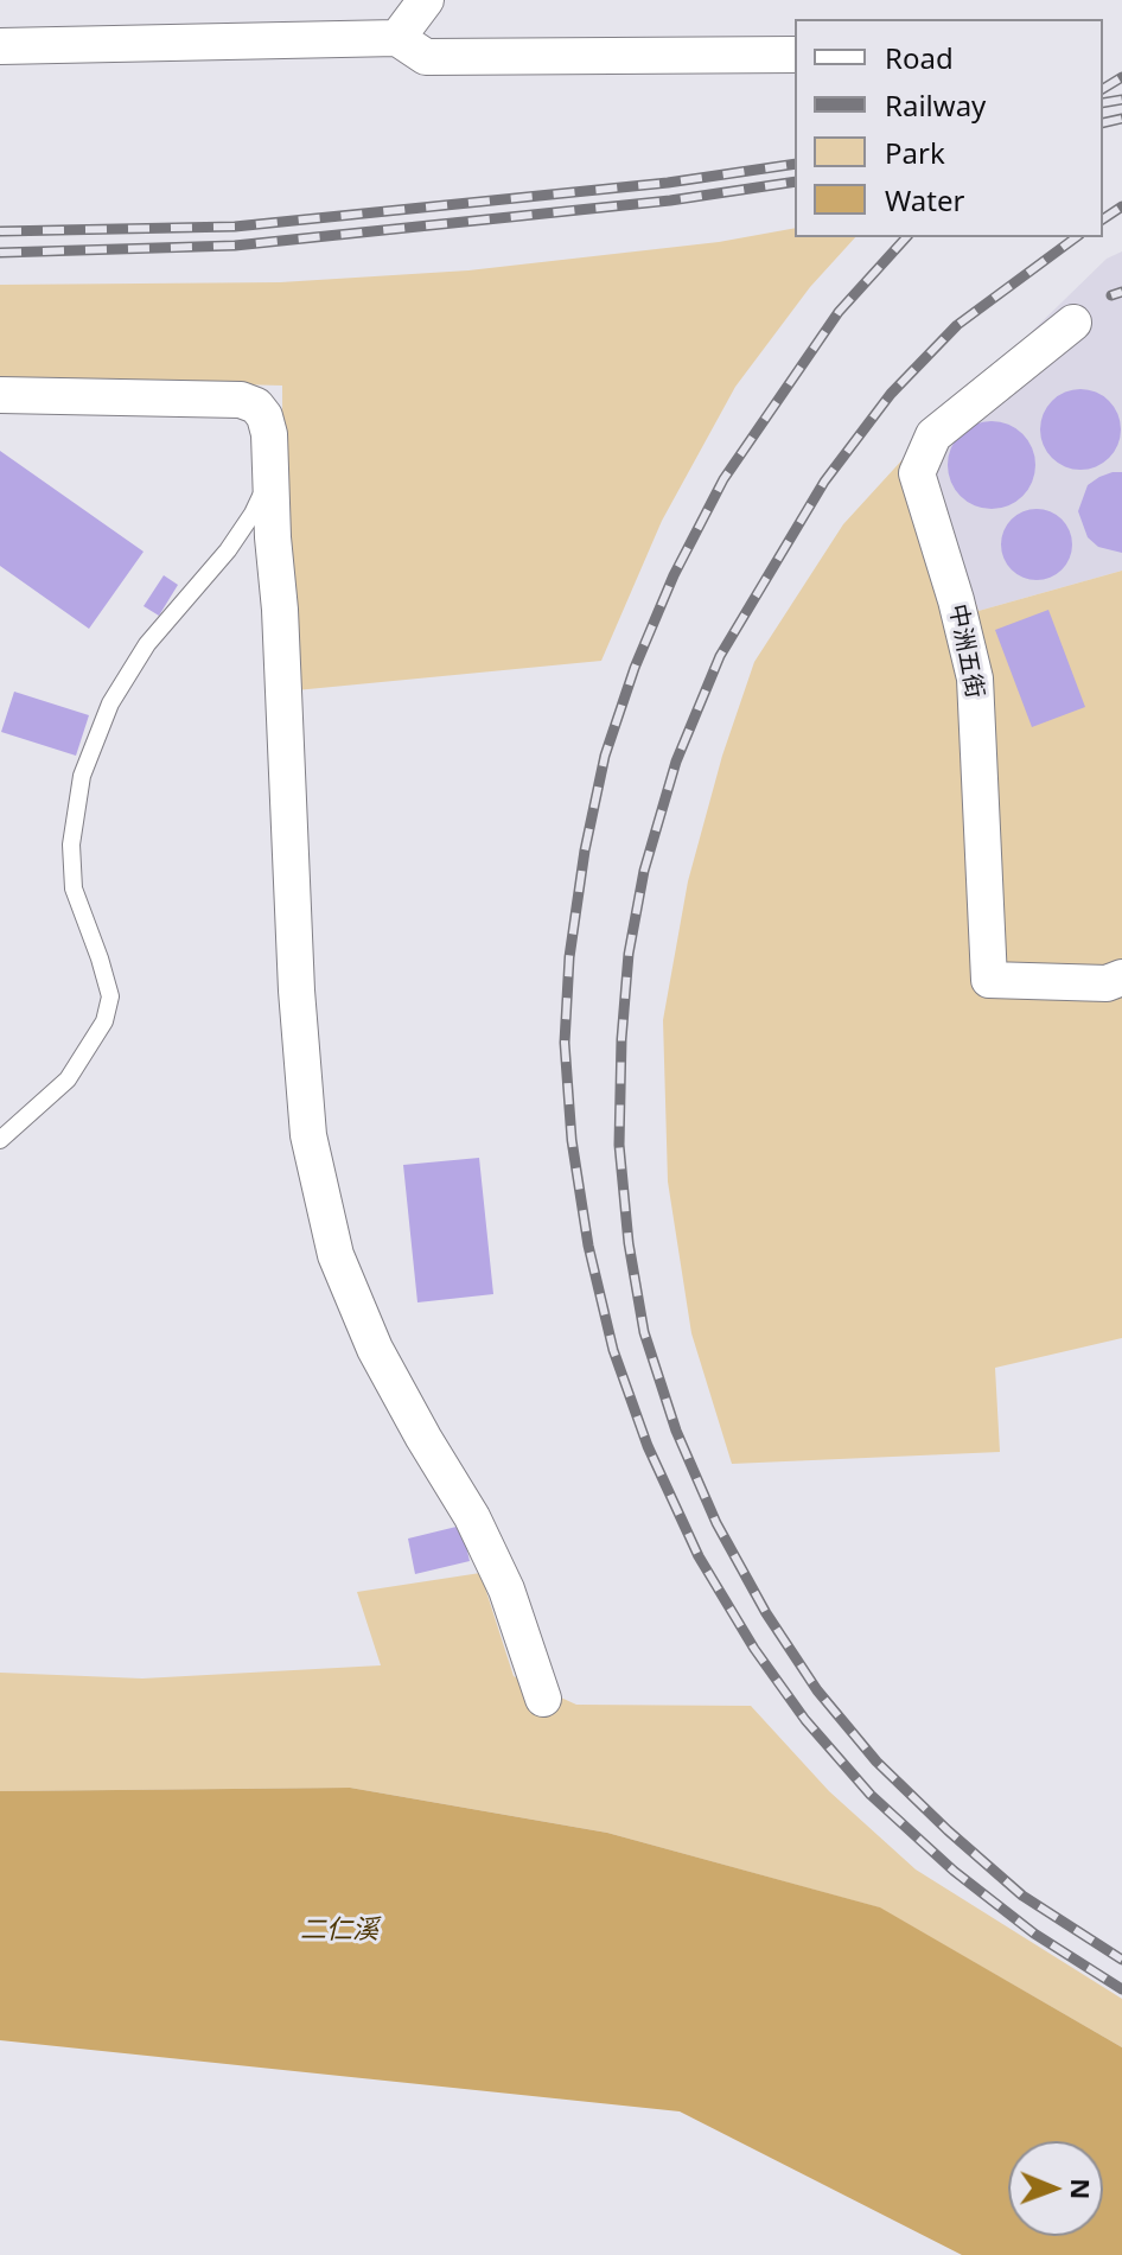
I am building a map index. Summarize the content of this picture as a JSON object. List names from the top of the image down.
{
  "streets": {
    "street": ["中洲五街"]
  },
  "water": ["二仁溪"],
  "legend": [
    "Road",
    "Railway",
    "Park",
    "Water"
  ],
  "north": "right"
}
